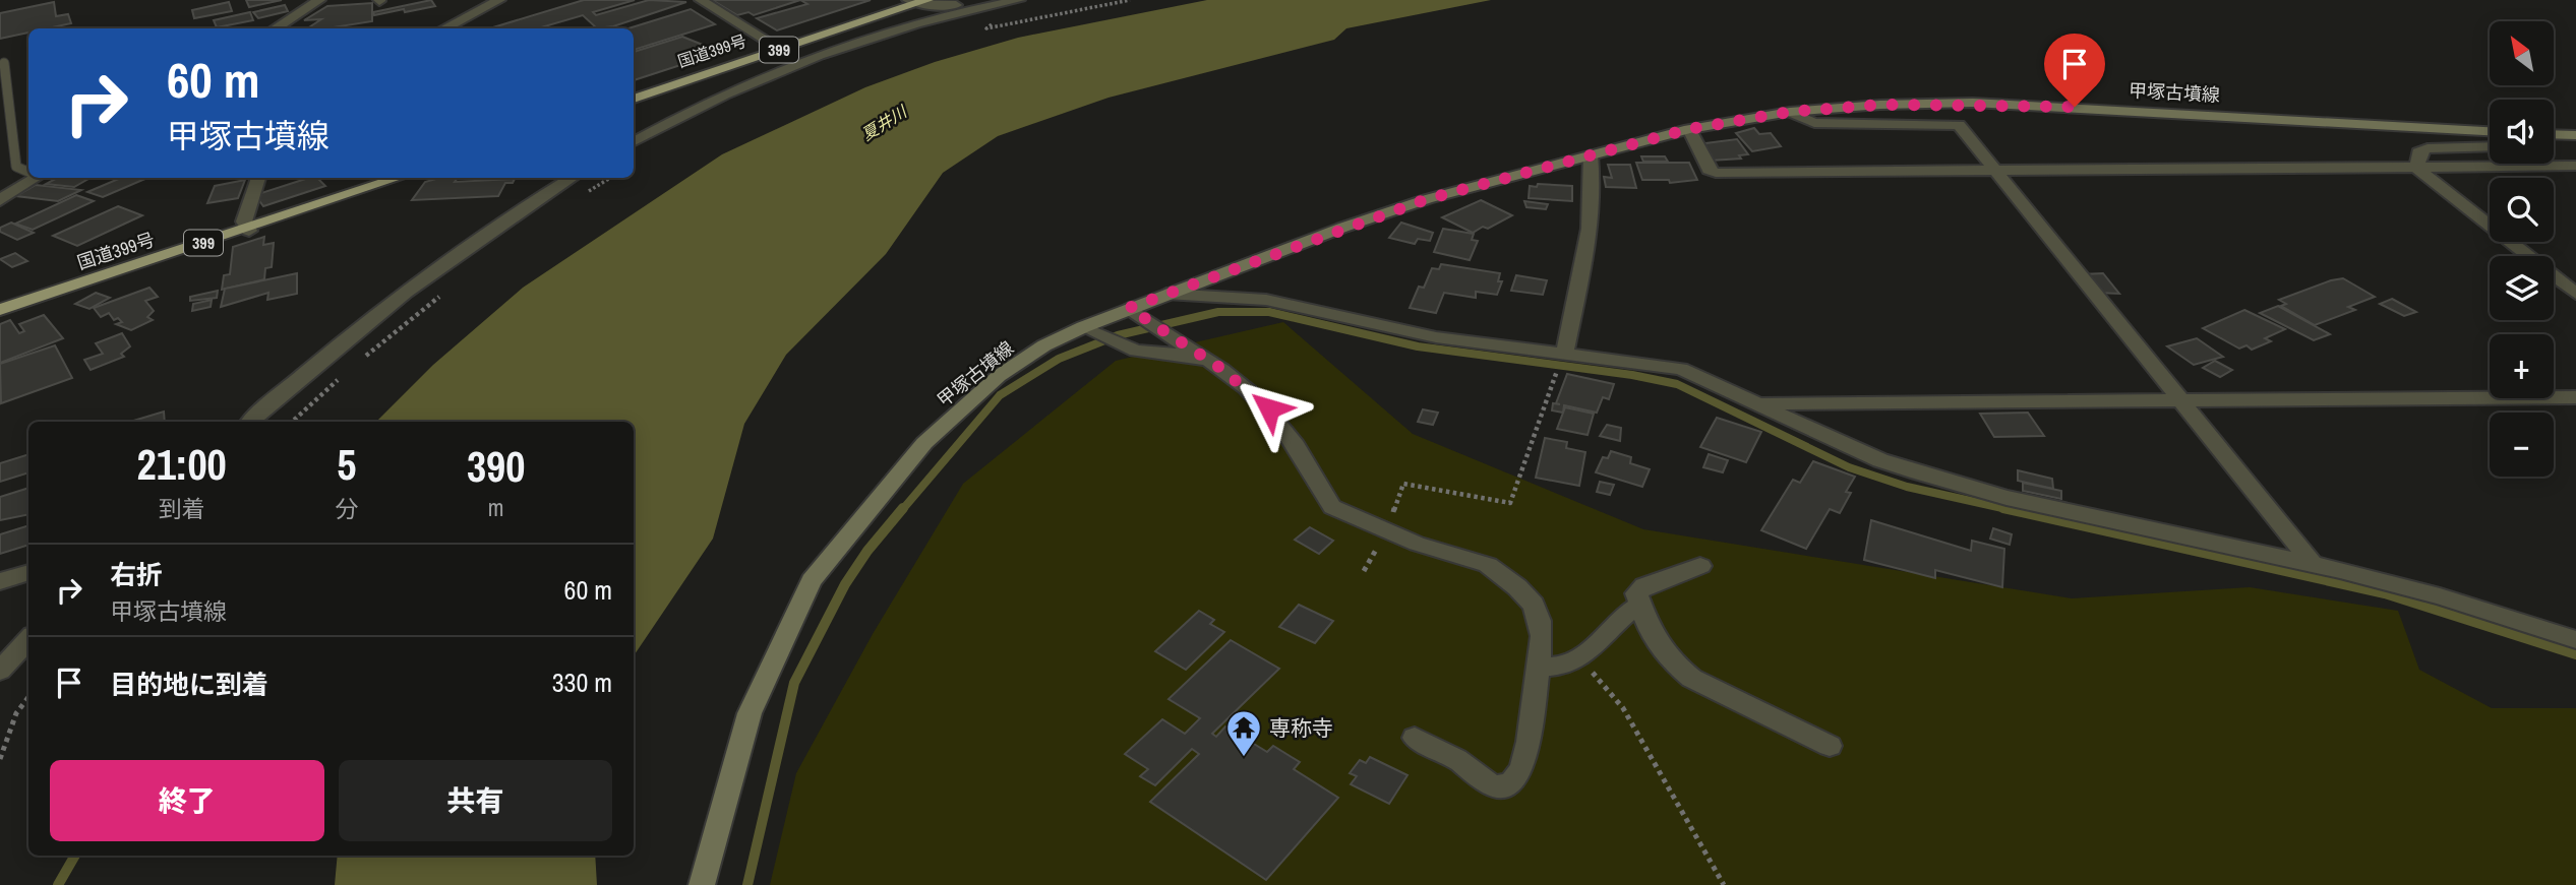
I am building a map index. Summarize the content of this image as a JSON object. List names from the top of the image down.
{
  "streets": {
    "highway": ["399", "国道399号"],
    "main road": ["甲塚古墳線"]
  },
  "water": ["夏井川"],
  "places": {
    "temple": ["専称寺"]
  },
  "north": "top left",
  "page": {
    "map_buttons": ["+", "−"],
    "turn": ["60 m", "甲塚古墳線"],
    "eta": [
      "21:00",
      "到着",
      "5",
      "分",
      "390",
      "m"
    ],
    "list": [
      {
        "name": "右折",
        "note": "甲塚古墳線",
        "value": "60 m"
      },
      {
        "name": "目的地に到着",
        "value": "330 m"
      }
    ],
    "buttons": ["終了", "共有"]
  }
}
